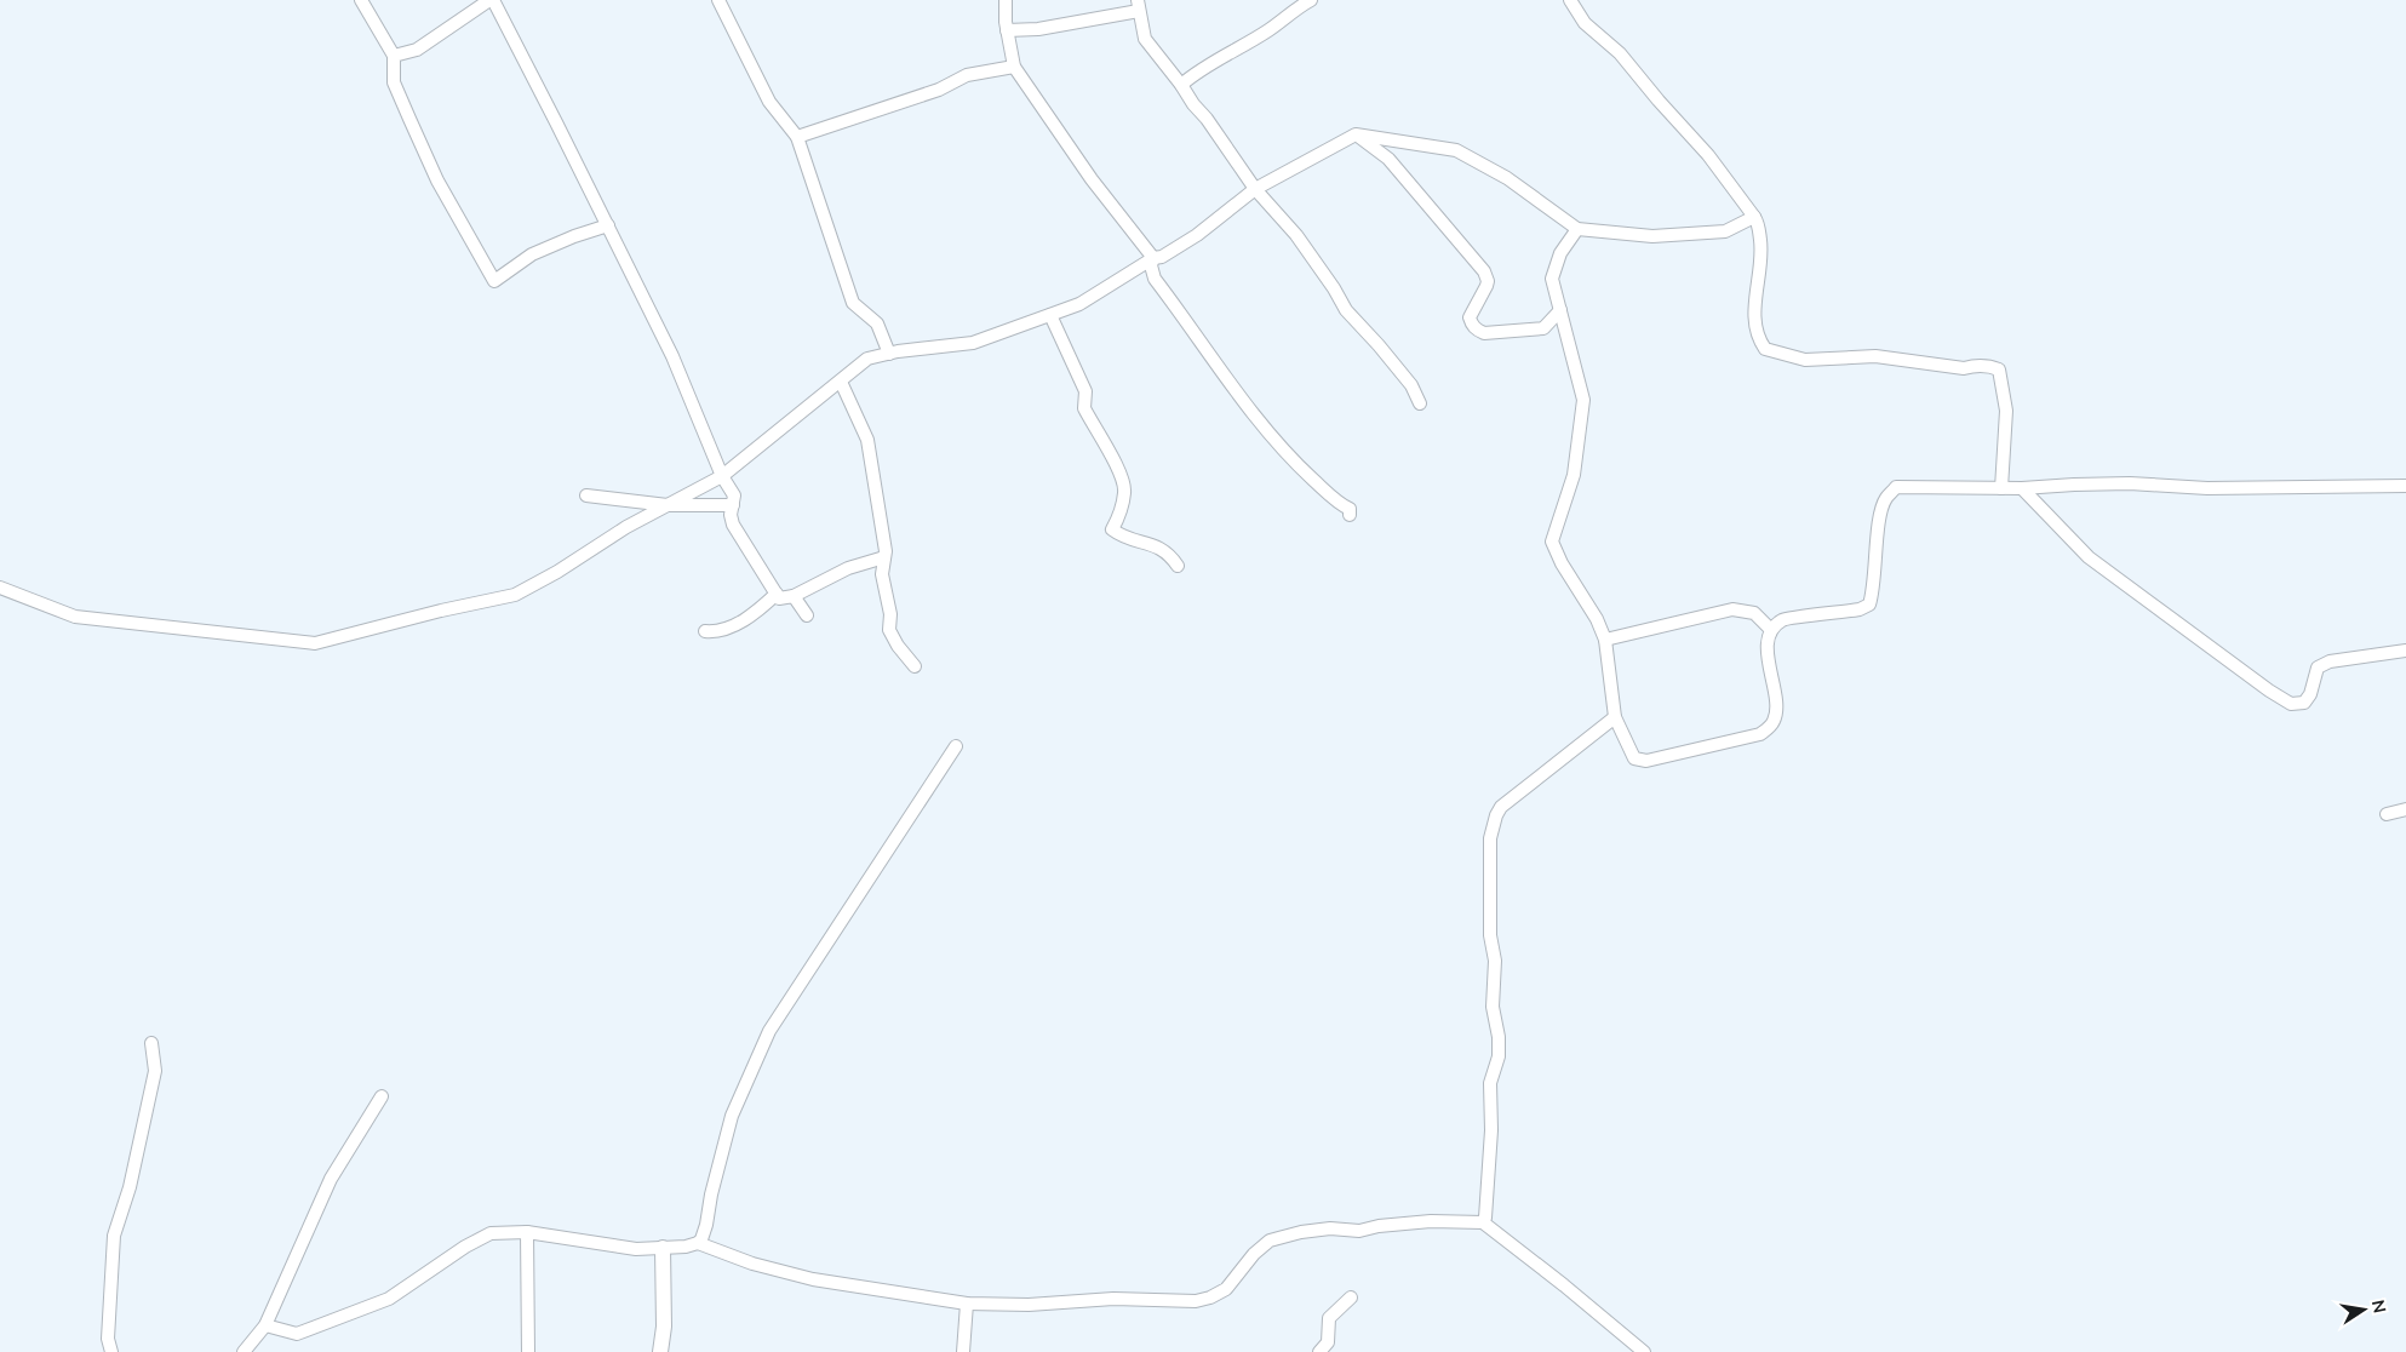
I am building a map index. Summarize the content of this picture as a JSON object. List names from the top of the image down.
{
  "north": "right"
}
